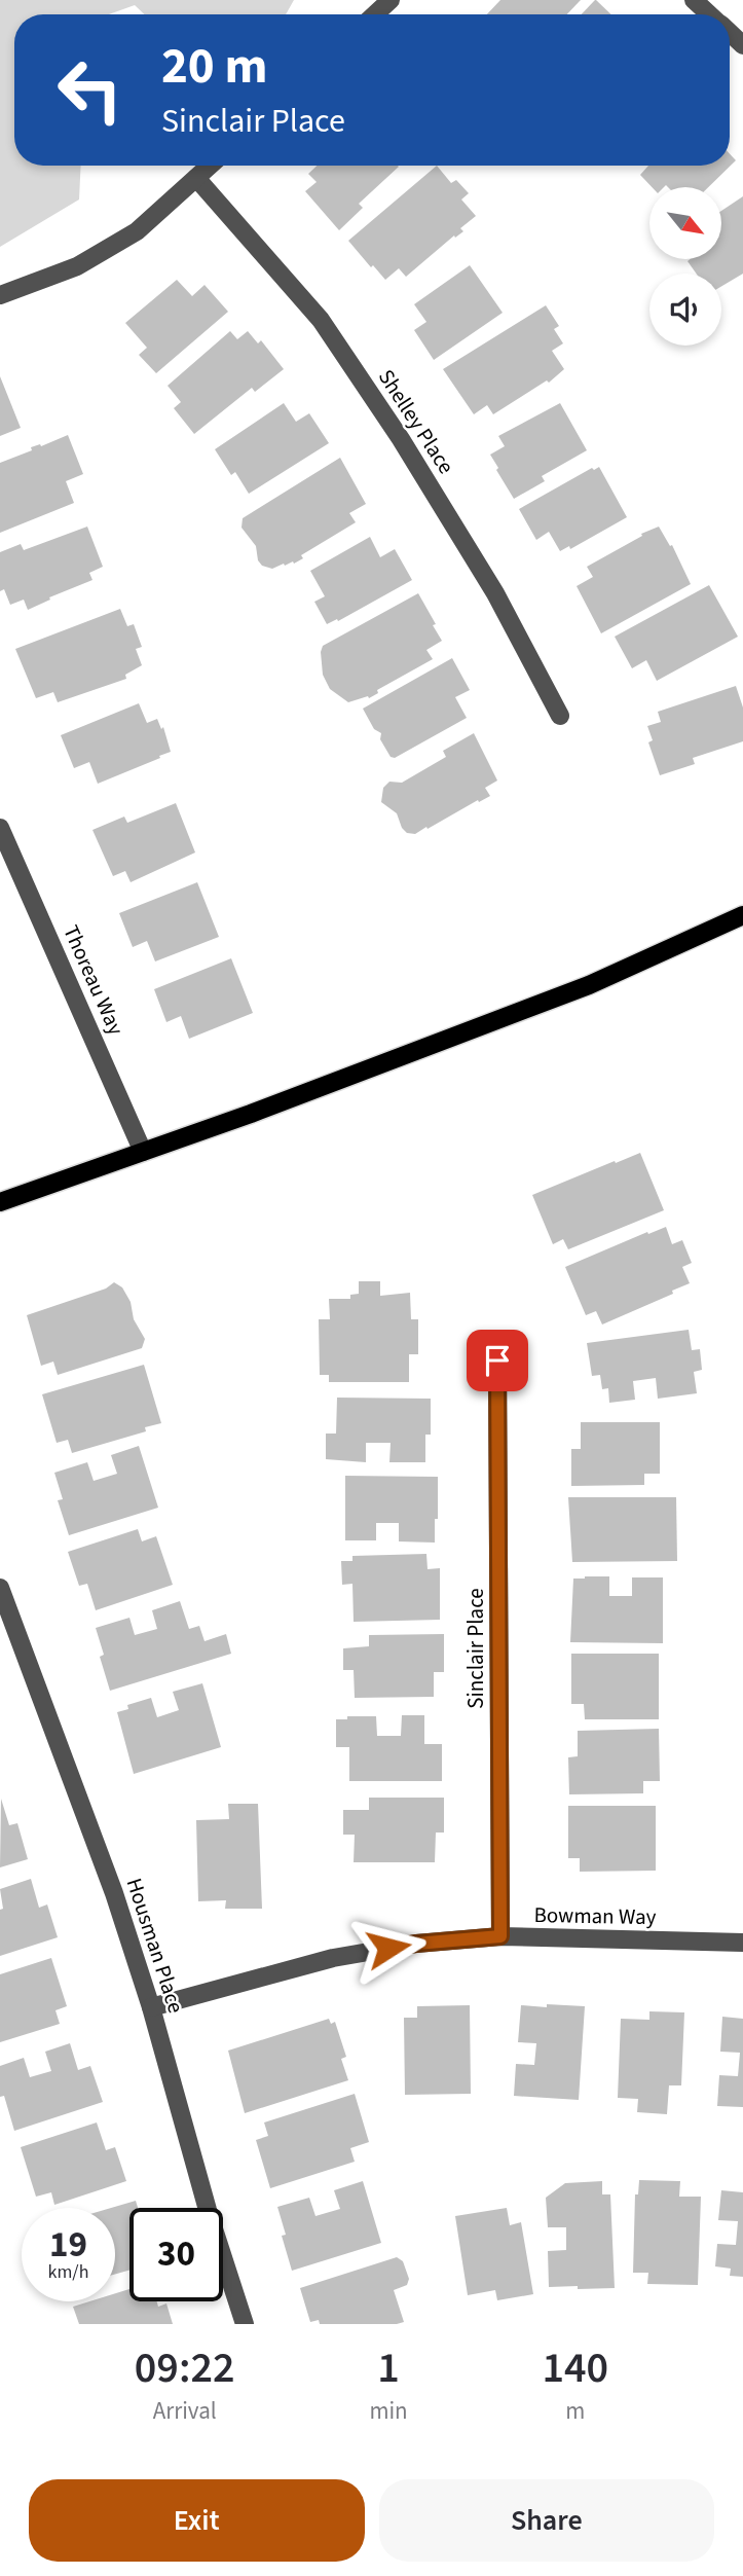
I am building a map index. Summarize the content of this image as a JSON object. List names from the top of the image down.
{
  "streets": {
    "street": [
      "Shelley Place",
      "Thoreau Way",
      "Sinclair Place",
      "Bowman Way",
      "Housman Place"
    ]
  },
  "crossings": [
    ["Sinclair Place", "Bowman Way"],
    ["Bowman Way", "Housman Place"]
  ],
  "north": "bottom right",
  "page": {
    "turn": ["20 m", "Sinclair Place"],
    "speed": "19 km/h",
    "limit": "30",
    "eta": [
      "09:22",
      "Arrival",
      "1",
      "min",
      "140",
      "m"
    ],
    "buttons": ["Exit", "Share"]
  }
}
